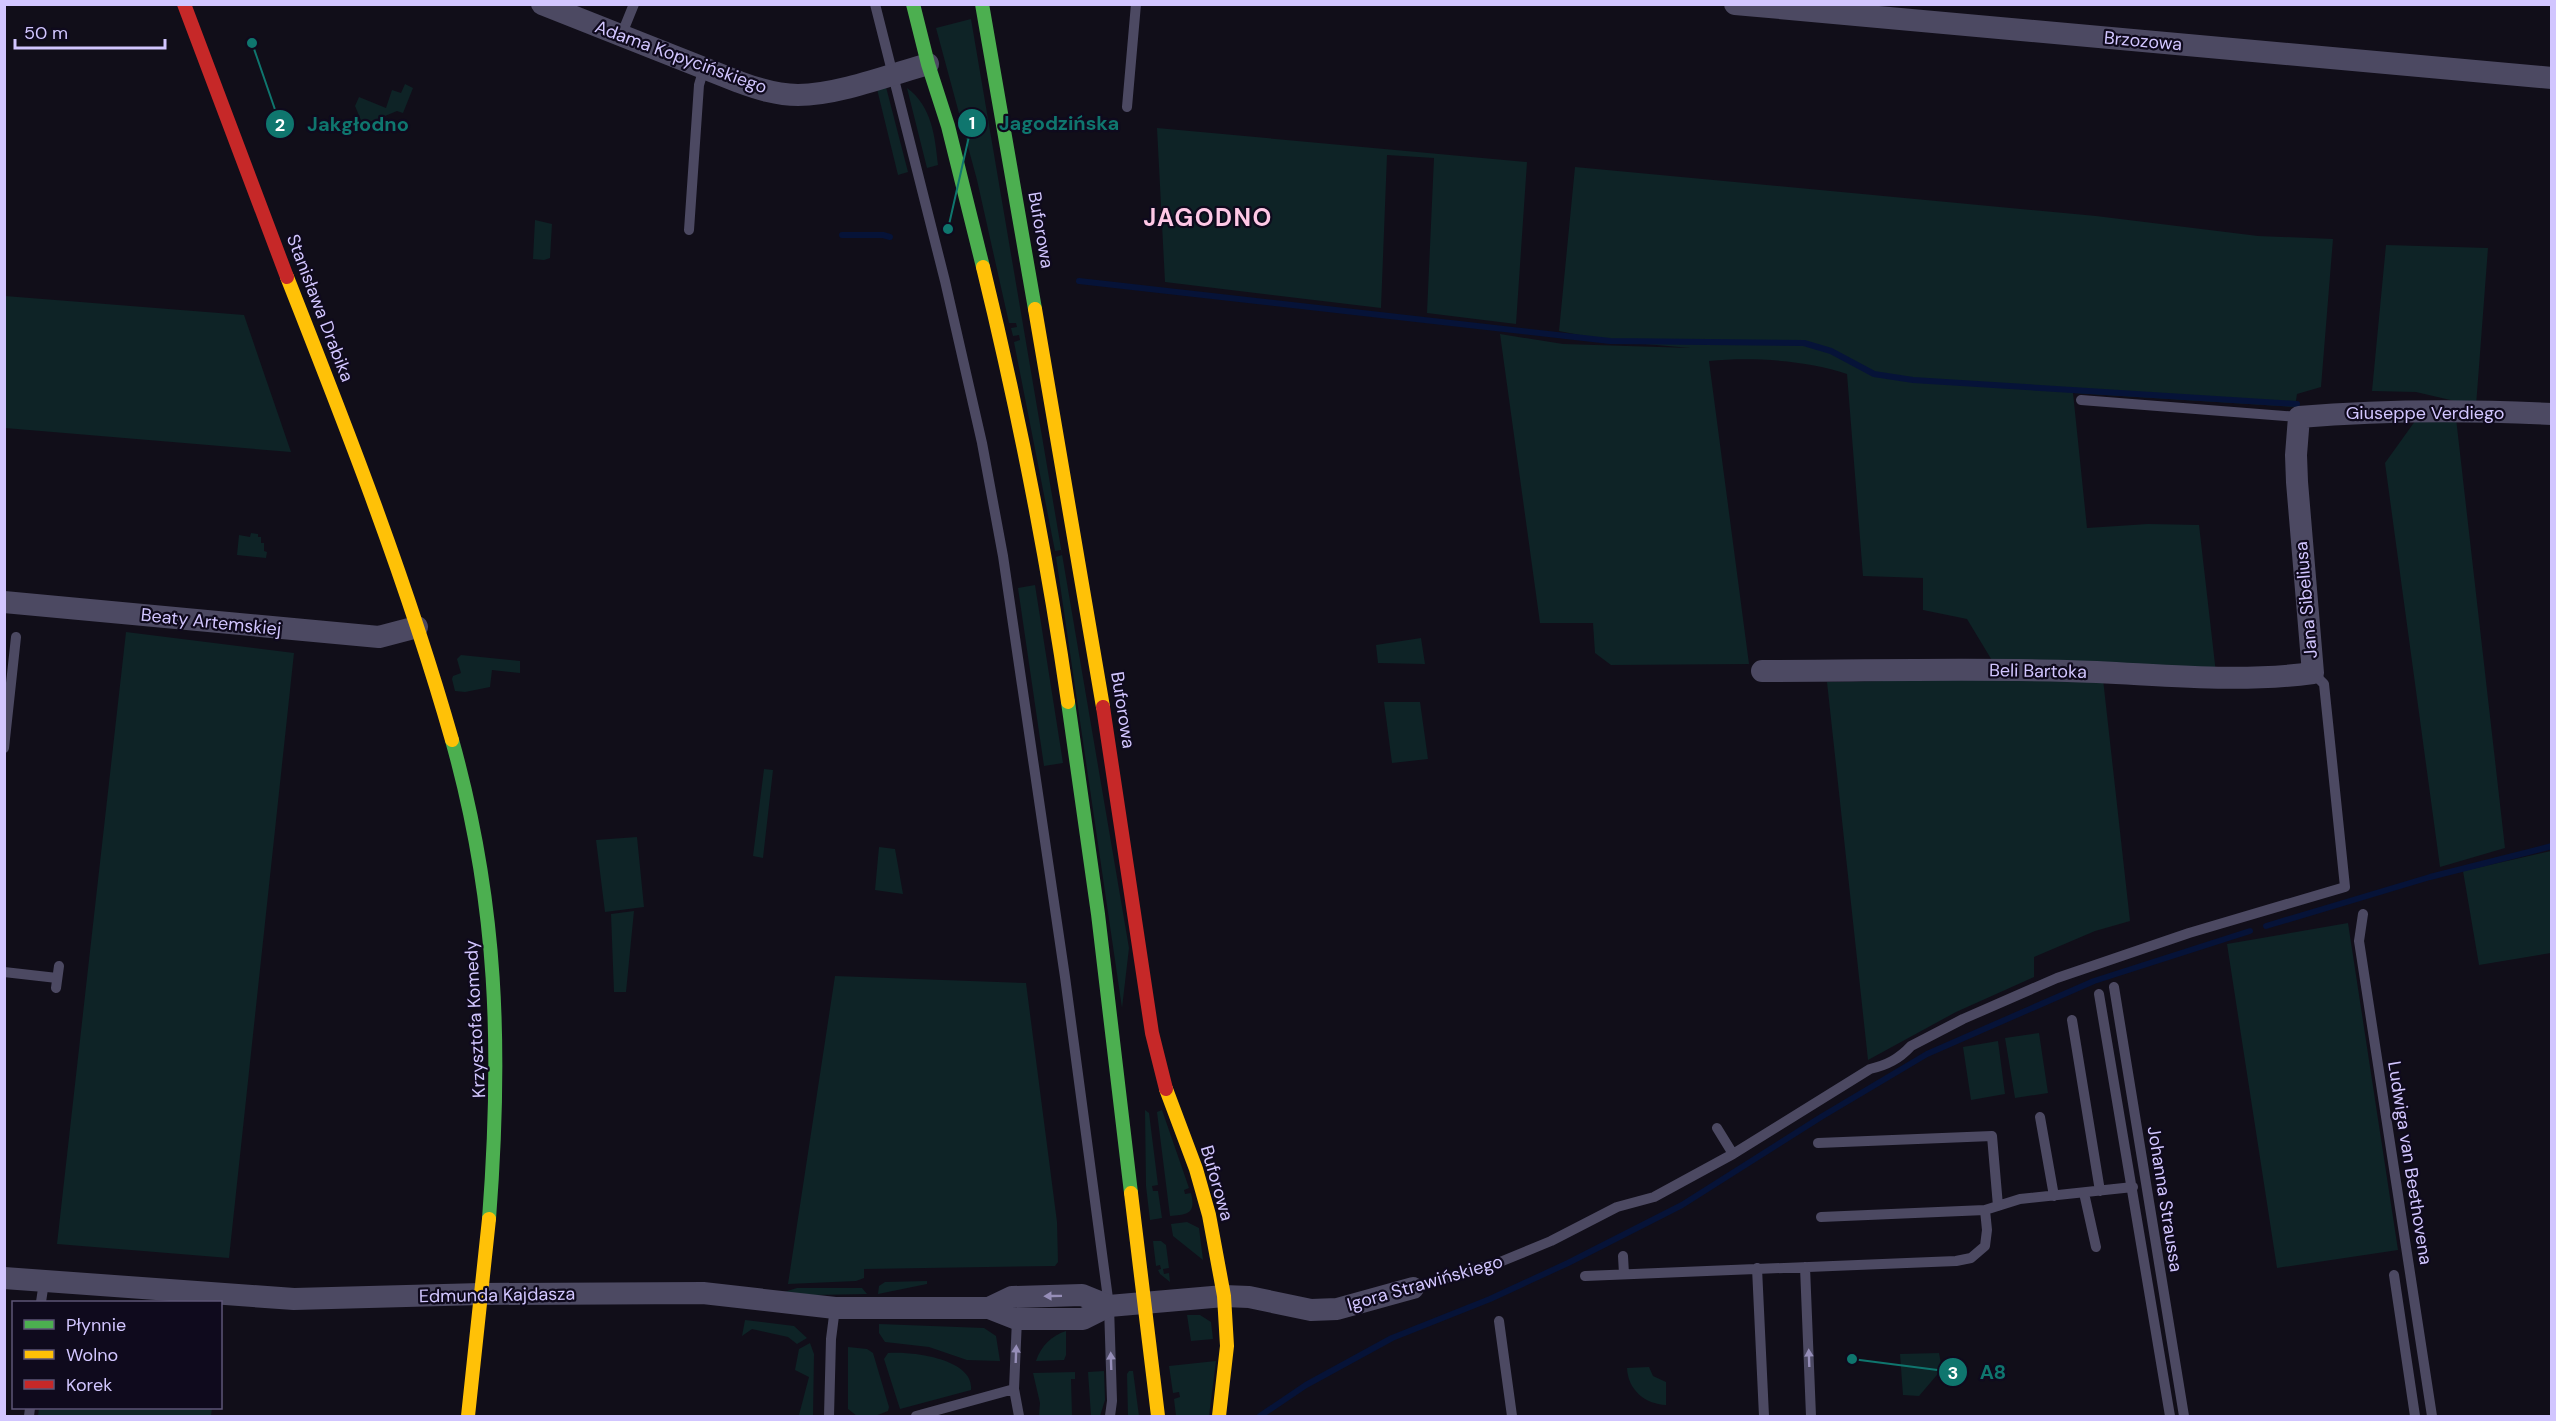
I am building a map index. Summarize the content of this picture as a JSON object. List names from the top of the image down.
{
  "streets": {
    "street": [
      "Brzozowa",
      "Adama Kopycińskiego",
      "Buforowa",
      "Stanisława Drabika",
      "Giuseppe Verdiego",
      "Jana Sibeliusa",
      "Beaty Artemskiej",
      "Beli Bartoka",
      "Krzysztofa Komedy",
      "Igora Strawińskiego",
      "Edmunda Kajdasza"
    ],
    "lane": ["Ludwiga van Beethovena", "Johanna Straussa"]
  },
  "crossings": [
    ["Buforowa", "Igora Strawińskiego"],
    ["Buforowa", "Edmunda Kajdasza"],
    ["Stanisława Drabika", "Beaty Artemskiej"],
    ["Stanisława Drabika", "Krzysztofa Komedy"],
    ["Giuseppe Verdiego", "Jana Sibeliusa"],
    ["Jana Sibeliusa", "Beli Bartoka"],
    ["Jana Sibeliusa", "Igora Strawińskiego"],
    ["Beaty Artemskiej", "Krzysztofa Komedy"],
    ["Krzysztofa Komedy", "Edmunda Kajdasza"],
    ["Igora Strawińskiego", "Edmunda Kajdasza"]
  ],
  "districts": ["JAGODNO"],
  "places": ["Jakgłodno", "Jagodzińska", "A8"],
  "legend": ["Płynnie", "Wolno", "Korek"],
  "scale_bar": "50 m"
}
